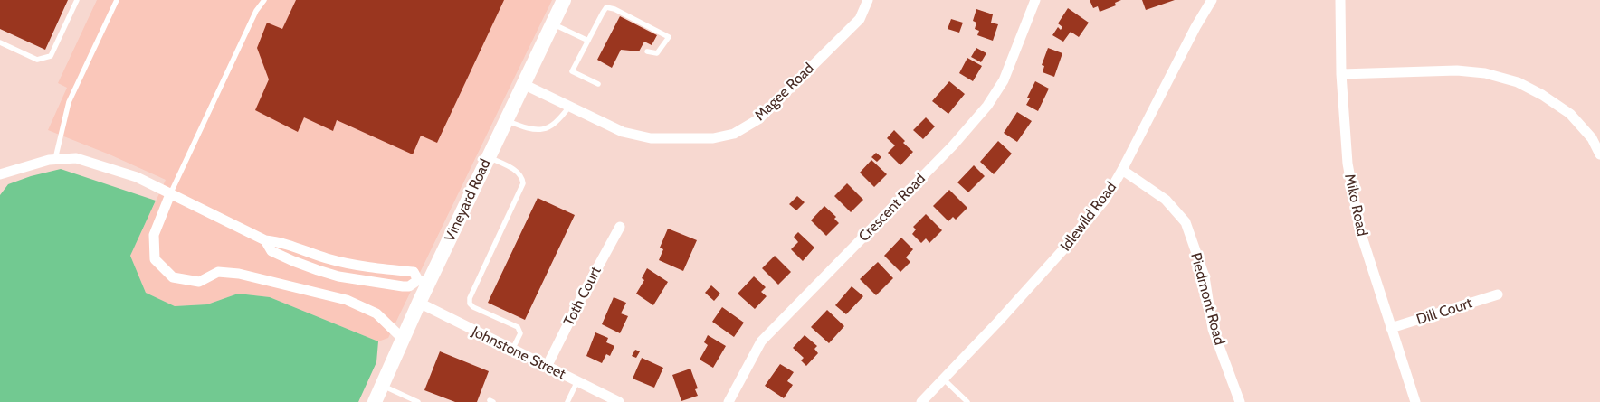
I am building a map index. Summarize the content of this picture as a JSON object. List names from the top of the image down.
{
  "streets": {
    "street": [
      "Magee Road",
      "Vineyard Road",
      "Miko Road",
      "Crescent Road",
      "Idlewild Road",
      "Toth Court",
      "Piedmont Road",
      "Dill Court",
      "Johnstone Street"
    ]
  },
  "crossings": [
    ["Magee Road", "Vineyard Road"],
    ["Vineyard Road", "Johnstone Street"],
    ["Miko Road", "Dill Court"],
    ["Idlewild Road", "Piedmont Road"],
    ["Toth Court", "Johnstone Street"]
  ]
}
